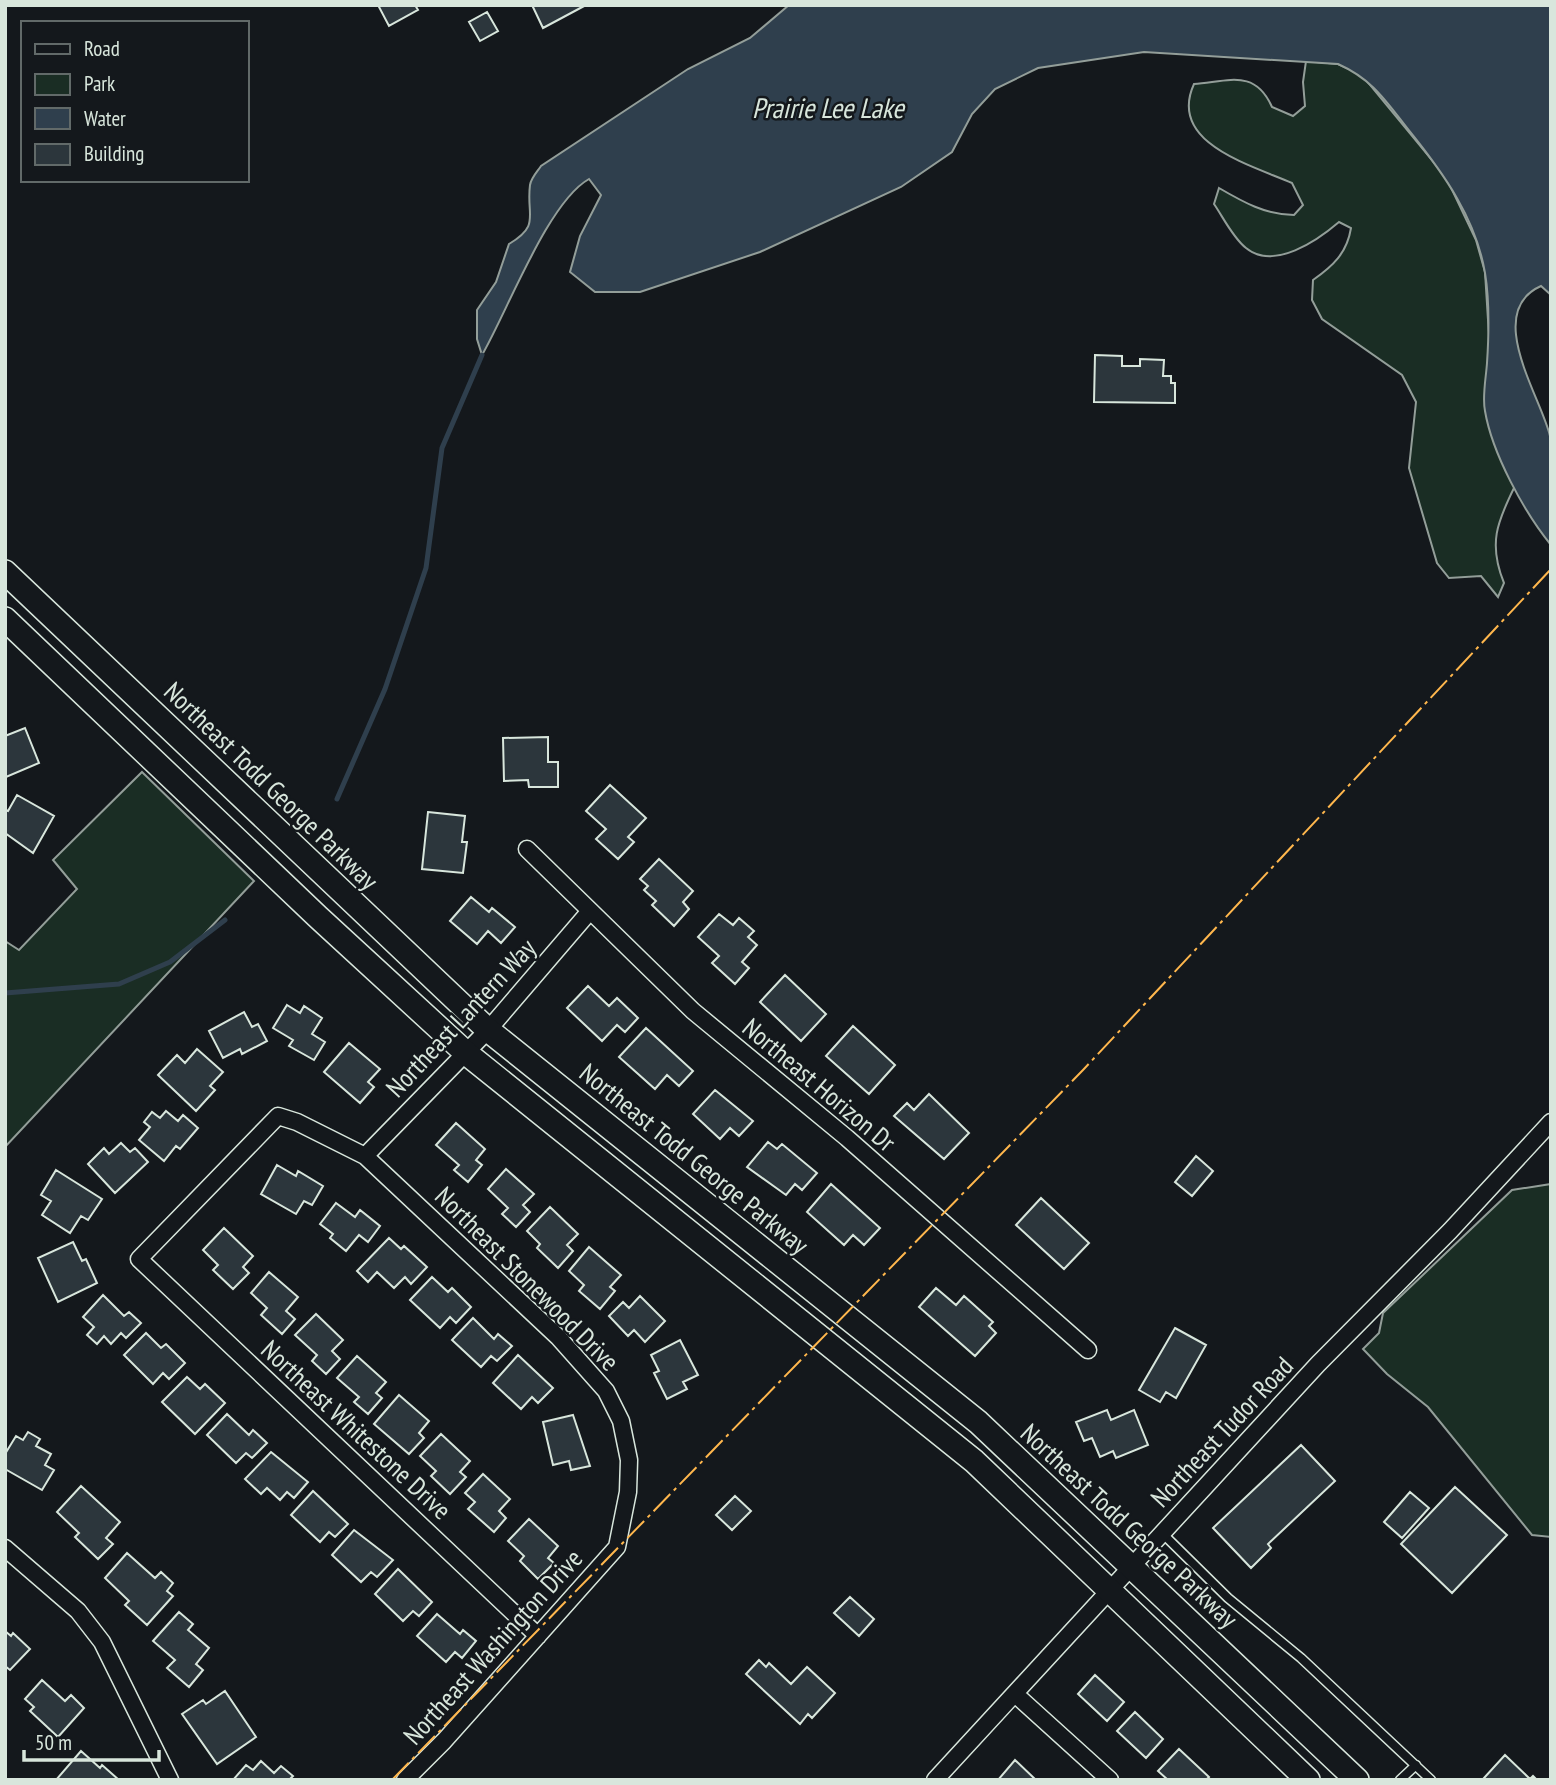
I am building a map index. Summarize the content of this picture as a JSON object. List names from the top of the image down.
{
  "streets": {
    "main road": ["Northeast Todd George Parkway"],
    "street": [
      "Northeast Lantern Way",
      "Northeast Horizon Dr",
      "Northeast Stonewood Drive",
      "Northeast Whitestone Drive",
      "Northeast Tudor Road",
      "Northeast Washington Drive"
    ]
  },
  "crossings": [
    ["Northeast Todd George Parkway", "Northeast Lantern Way"],
    ["Northeast Todd George Parkway", "Northeast Tudor Road"],
    ["Northeast Lantern Way", "Northeast Horizon Dr"],
    ["Northeast Lantern Way", "Northeast Stonewood Drive"],
    ["Northeast Stonewood Drive", "Northeast Whitestone Drive"],
    ["Northeast Stonewood Drive", "Northeast Washington Drive"],
    ["Northeast Whitestone Drive", "Northeast Washington Drive"]
  ],
  "water": ["Prairie Lee Lake"],
  "legend": [
    "Road",
    "Park",
    "Water",
    "Building"
  ],
  "scale_bar": "50 m"
}
